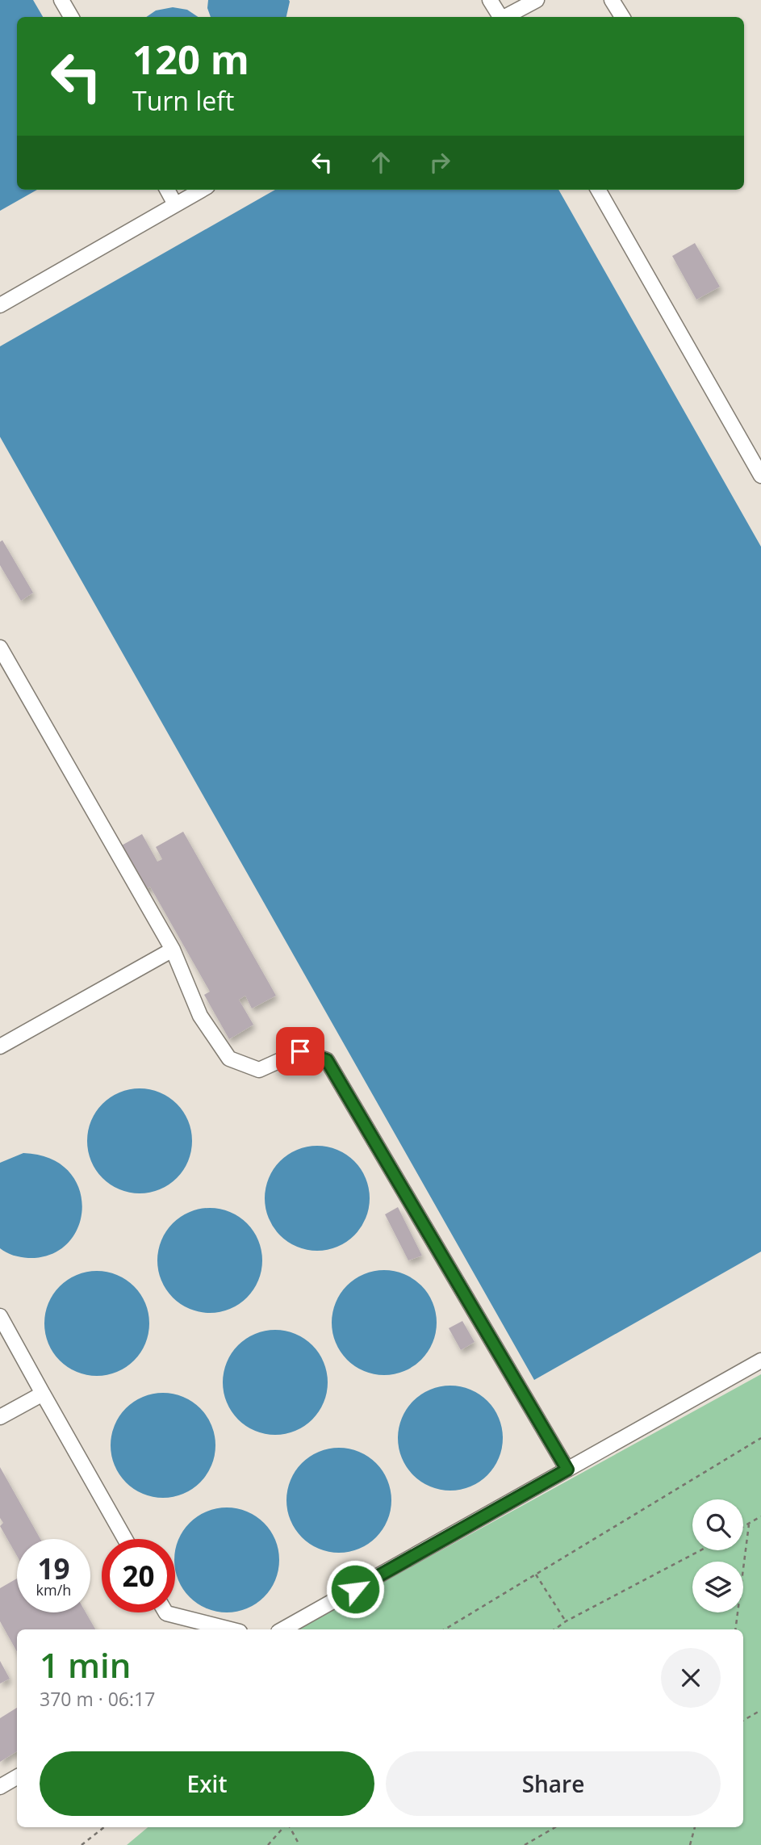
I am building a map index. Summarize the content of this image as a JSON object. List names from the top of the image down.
{
  "page": {
    "turn": ["120 m", "Turn left"],
    "speed": "19 km/h",
    "limit": "20",
    "heading": ["1 min", "370 m · 06:17"],
    "buttons": ["Exit", "Share"]
  }
}
